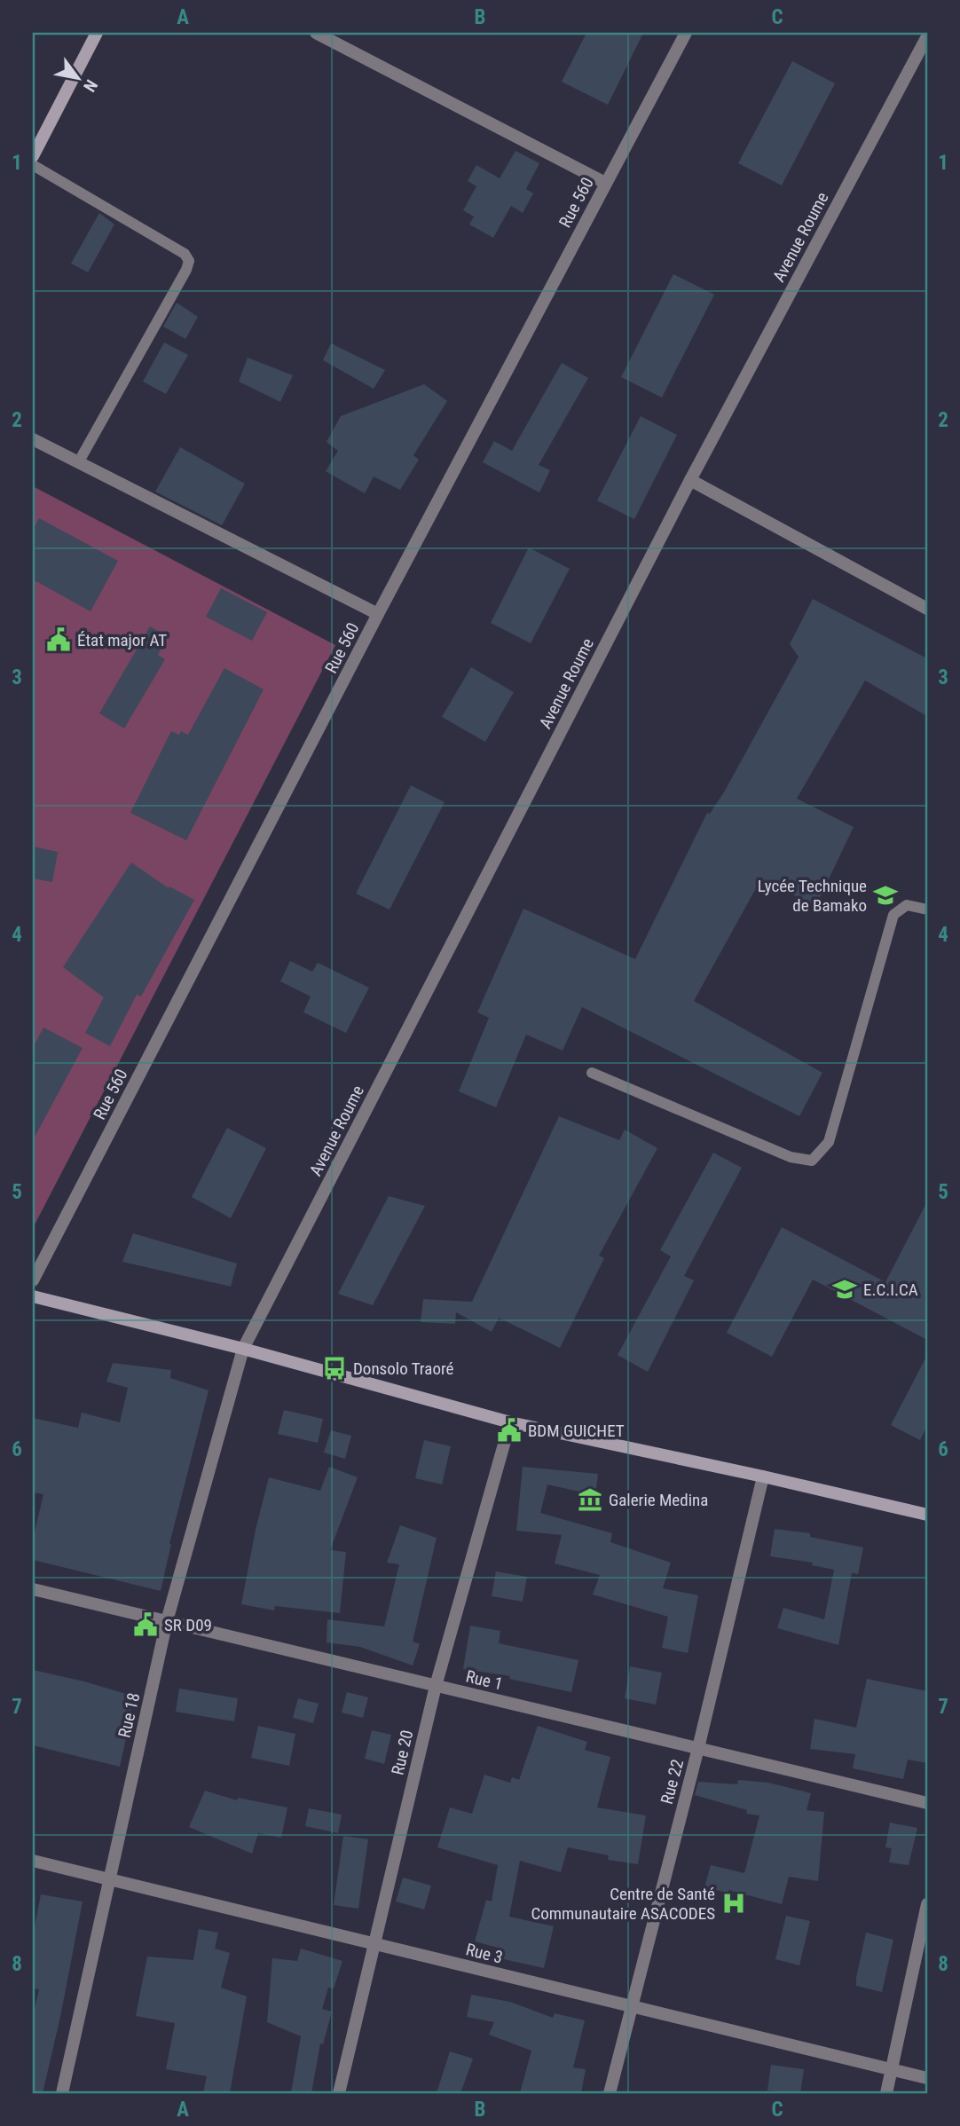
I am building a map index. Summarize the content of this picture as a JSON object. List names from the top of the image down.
{
  "streets": {
    "street": [
      "Rue 560",
      "Avenue Roume",
      "Rue 1",
      "Rue 18",
      "Rue 20",
      "Rue 22",
      "Rue 3"
    ]
  },
  "crossings": [
    ["Avenue Roume", "Rue 18"],
    ["Rue 1", "Rue 18"],
    ["Rue 1", "Rue 20"],
    ["Rue 1", "Rue 22"],
    ["Rue 18", "Rue 3"],
    ["Rue 20", "Rue 3"],
    ["Rue 22", "Rue 3"]
  ],
  "places": {
    "public building": ["État major AT", "BDM GUICHET", "SR D09"],
    "school or university": ["Lycée Technique de Bamako", "E.C.I.CA"],
    "bus stop": ["Donsolo Traoré"],
    "museum": ["Galerie Medina"],
    "hospital": ["Centre de Santé Communautaire ASACODES"]
  },
  "north": "bottom right",
  "grid": {
    "columns": ["A", "B", "C"],
    "rows": [
      "1",
      "2",
      "3",
      "4",
      "5",
      "6",
      "7",
      "8"
    ]
  }
}
